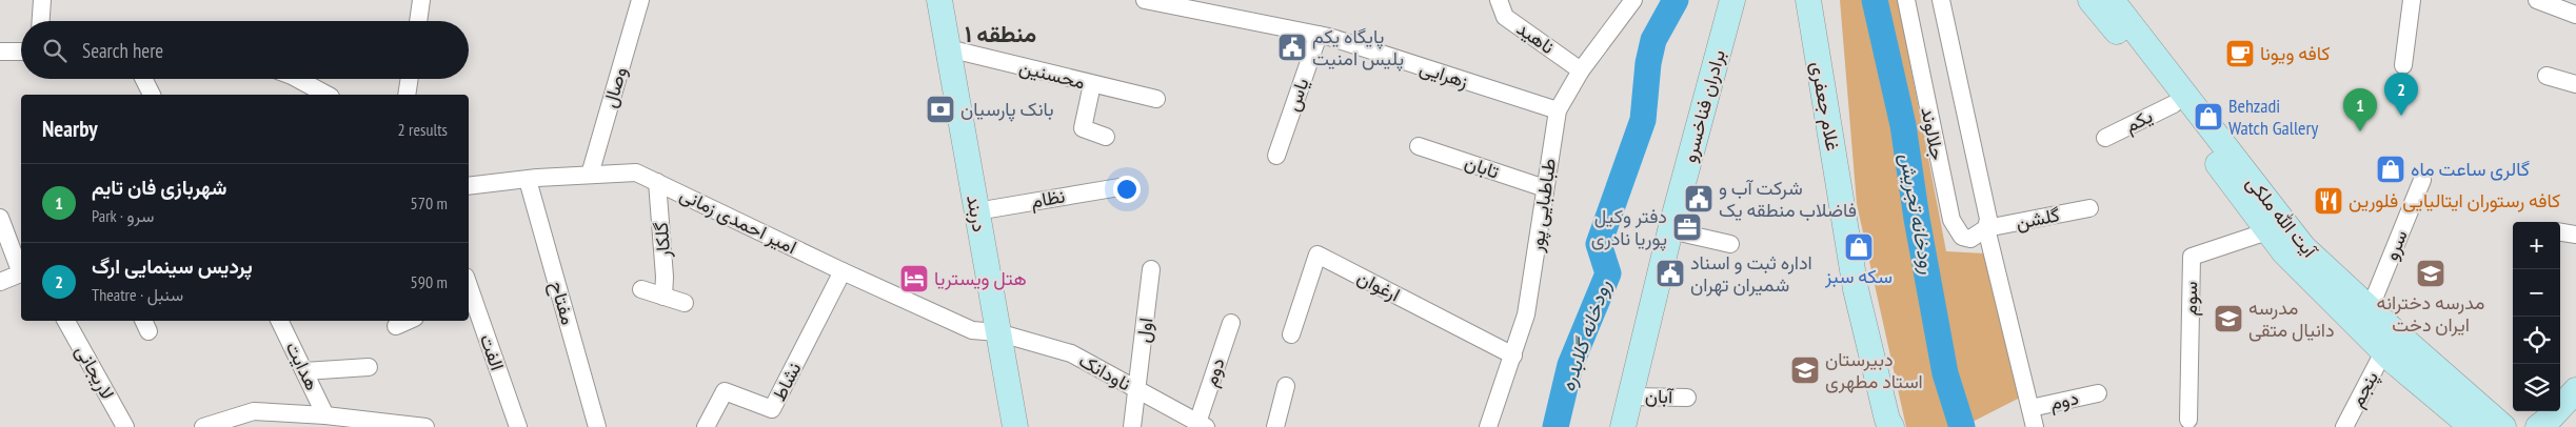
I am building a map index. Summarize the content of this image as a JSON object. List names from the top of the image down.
{
  "streets": {
    "main road": [
      "برادران فناخسرو",
      "غلام جعفری",
      "دربند",
      "آیت الله ملکی"
    ],
    "street": [
      "ناهید",
      "محسنین",
      "زهرایی",
      "وصال",
      "یاس",
      "یکم",
      "جلالوند",
      "تابان",
      "نظام",
      "طباطبایی پور",
      "گلشن",
      "امیر احمدی زمانی",
      "گلکار",
      "سرو",
      "ارغوان",
      "سوم",
      "مفتاح",
      "اول",
      "الفت",
      "هدایت",
      "لاریجانی",
      "ناودانک",
      "دوم",
      "نشاط",
      "پنجم",
      "آبان"
    ]
  },
  "crossings": [
    ["ناهید", "طباطبایی پور"],
    ["محسنین", "دربند"],
    ["زهرایی", "یاس"],
    ["زهرایی", "طباطبایی پور"],
    ["وصال", "امیر احمدی زمانی"],
    ["برادران فناخسرو", "آبان"],
    ["یکم", "آیت الله ملکی"],
    ["جلالوند", "گلشن"],
    ["جلالوند", "دوم"],
    ["تابان", "طباطبایی پور"],
    ["نظام", "دربند"],
    ["طباطبایی پور", "ارغوان"],
    ["دربند", "امیر احمدی زمانی"],
    ["دربند", "ناودانک"],
    ["آیت الله ملکی", "سرو"],
    ["آیت الله ملکی", "سوم"],
    ["آیت الله ملکی", "پنجم"],
    ["امیر احمدی زمانی", "گلکار"],
    ["امیر احمدی زمانی", "مفتاح"],
    ["امیر احمدی زمانی", "ناودانک"],
    ["امیر احمدی زمانی", "نشاط"],
    ["اول", "ناودانک"],
    ["ناودانک", "دوم"]
  ],
  "districts": ["منطقه ۱"],
  "water": ["رودخانه تجریش", "رودخانه گلابدره"],
  "places": {
    "public building": ["پایگاه یکم پلیس امنیت", "شرکت آب و فاضلاب منطقه یک", "اداره ثبت و اسناد شمیران تهران"],
    "cafe": ["کافه ویونا"],
    "bank": ["بانک پارسیان"],
    "shop": ["Behzadi Watch Gallery", "گالری ساعت ماه", "سکه سبز"],
    "restaurant": ["کافه رستوران ایتالیایی فلورین"],
    "office": ["دفتر وکیل پوریا نادری"],
    "school or university": ["مدرسه دخترانه ایران دخت", "مدرسه دانیال متقی", "دبیرستان استاد مطهری"],
    "hotel": ["هتل ویستریا"]
  },
  "page": {
    "search": "Search here",
    "pins": ["2", "1"],
    "heading": ["Nearby", "2 results"],
    "list": [
      {
        "mark": "1",
        "name": "شهربازی فان تایم",
        "note": "Park · سرو",
        "value": "570 m"
      },
      {
        "mark": "2",
        "name": "پردیس سینمایی ارگ",
        "note": "Theatre · سنبل",
        "value": "590 m"
      }
    ],
    "map_buttons": ["+", "−"]
  }
}
